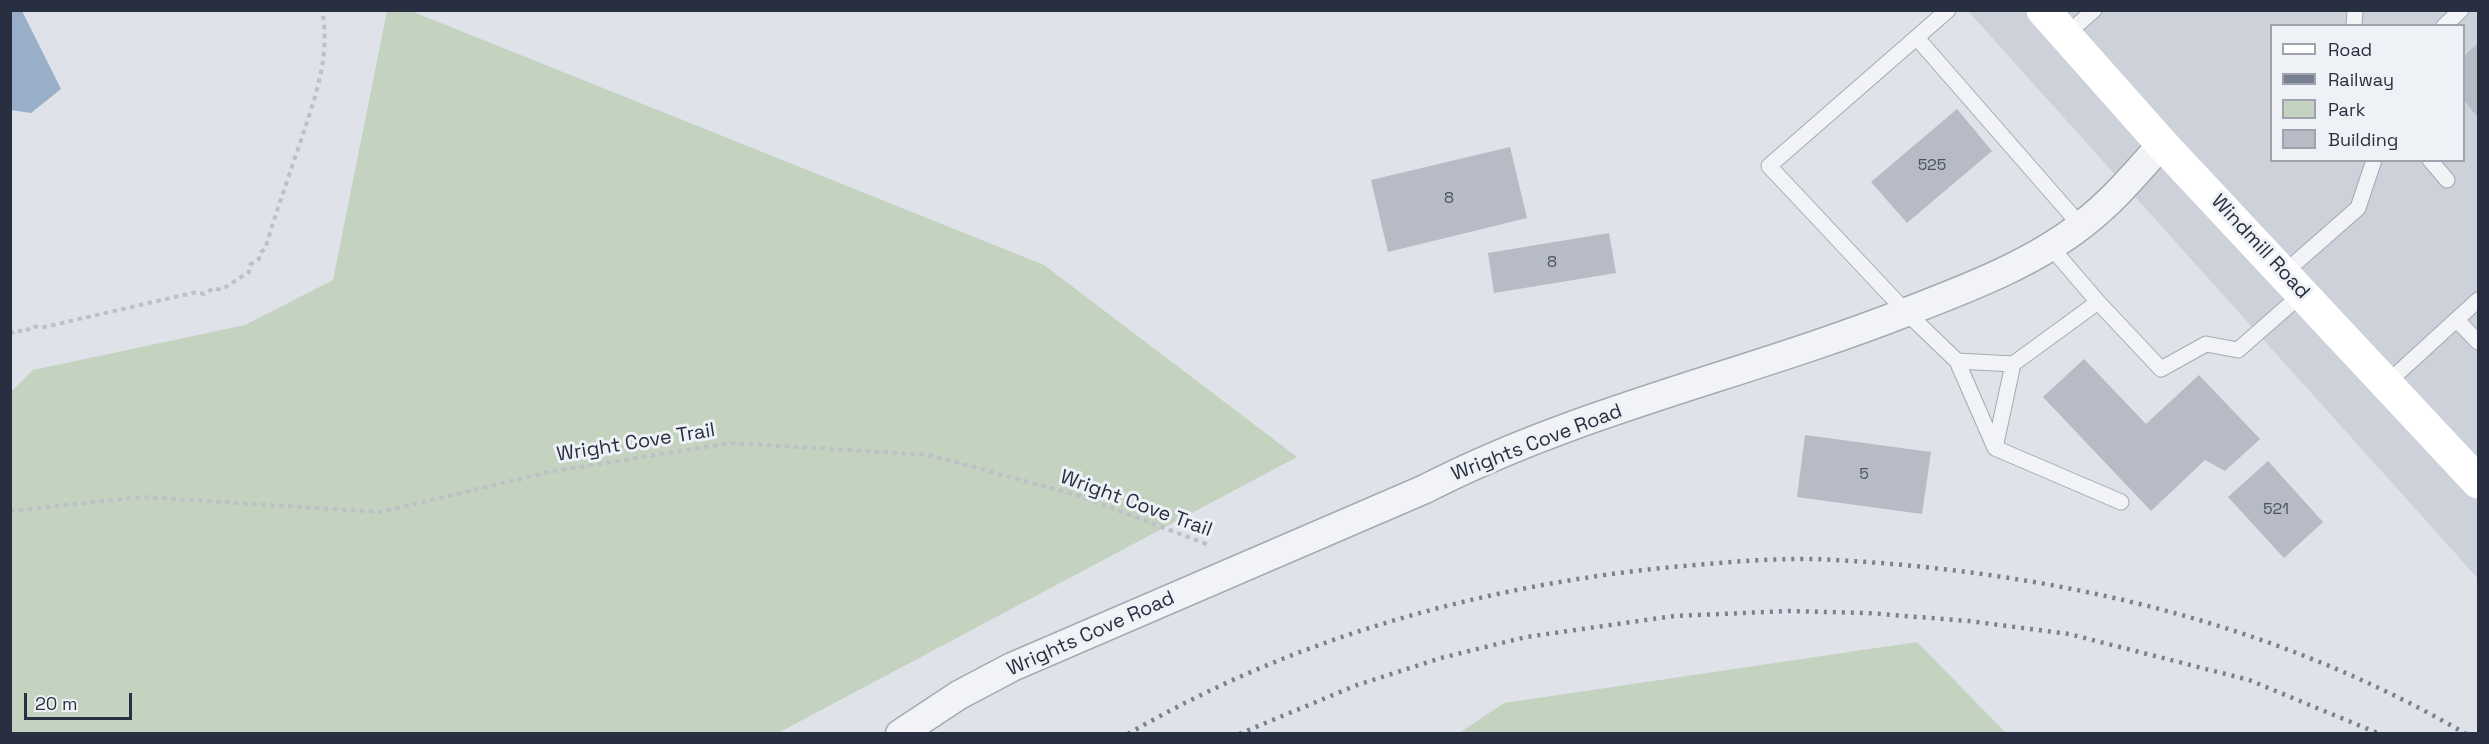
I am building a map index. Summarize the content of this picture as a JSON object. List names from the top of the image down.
{
  "streets": {
    "main road": ["Windmill Road"],
    "street": ["Wrights Cove Road"],
    "path": ["Wright Cove Trail"]
  },
  "crossings": [
    ["Windmill Road", "Wrights Cove Road"],
    ["Wright Cove Trail", "Wrights Cove Road"]
  ],
  "house_numbers": [
    "525",
    "8",
    "8",
    "5",
    "521"
  ],
  "legend": [
    "Road",
    "Railway",
    "Park",
    "Building"
  ],
  "scale_bar": "20 m"
}
